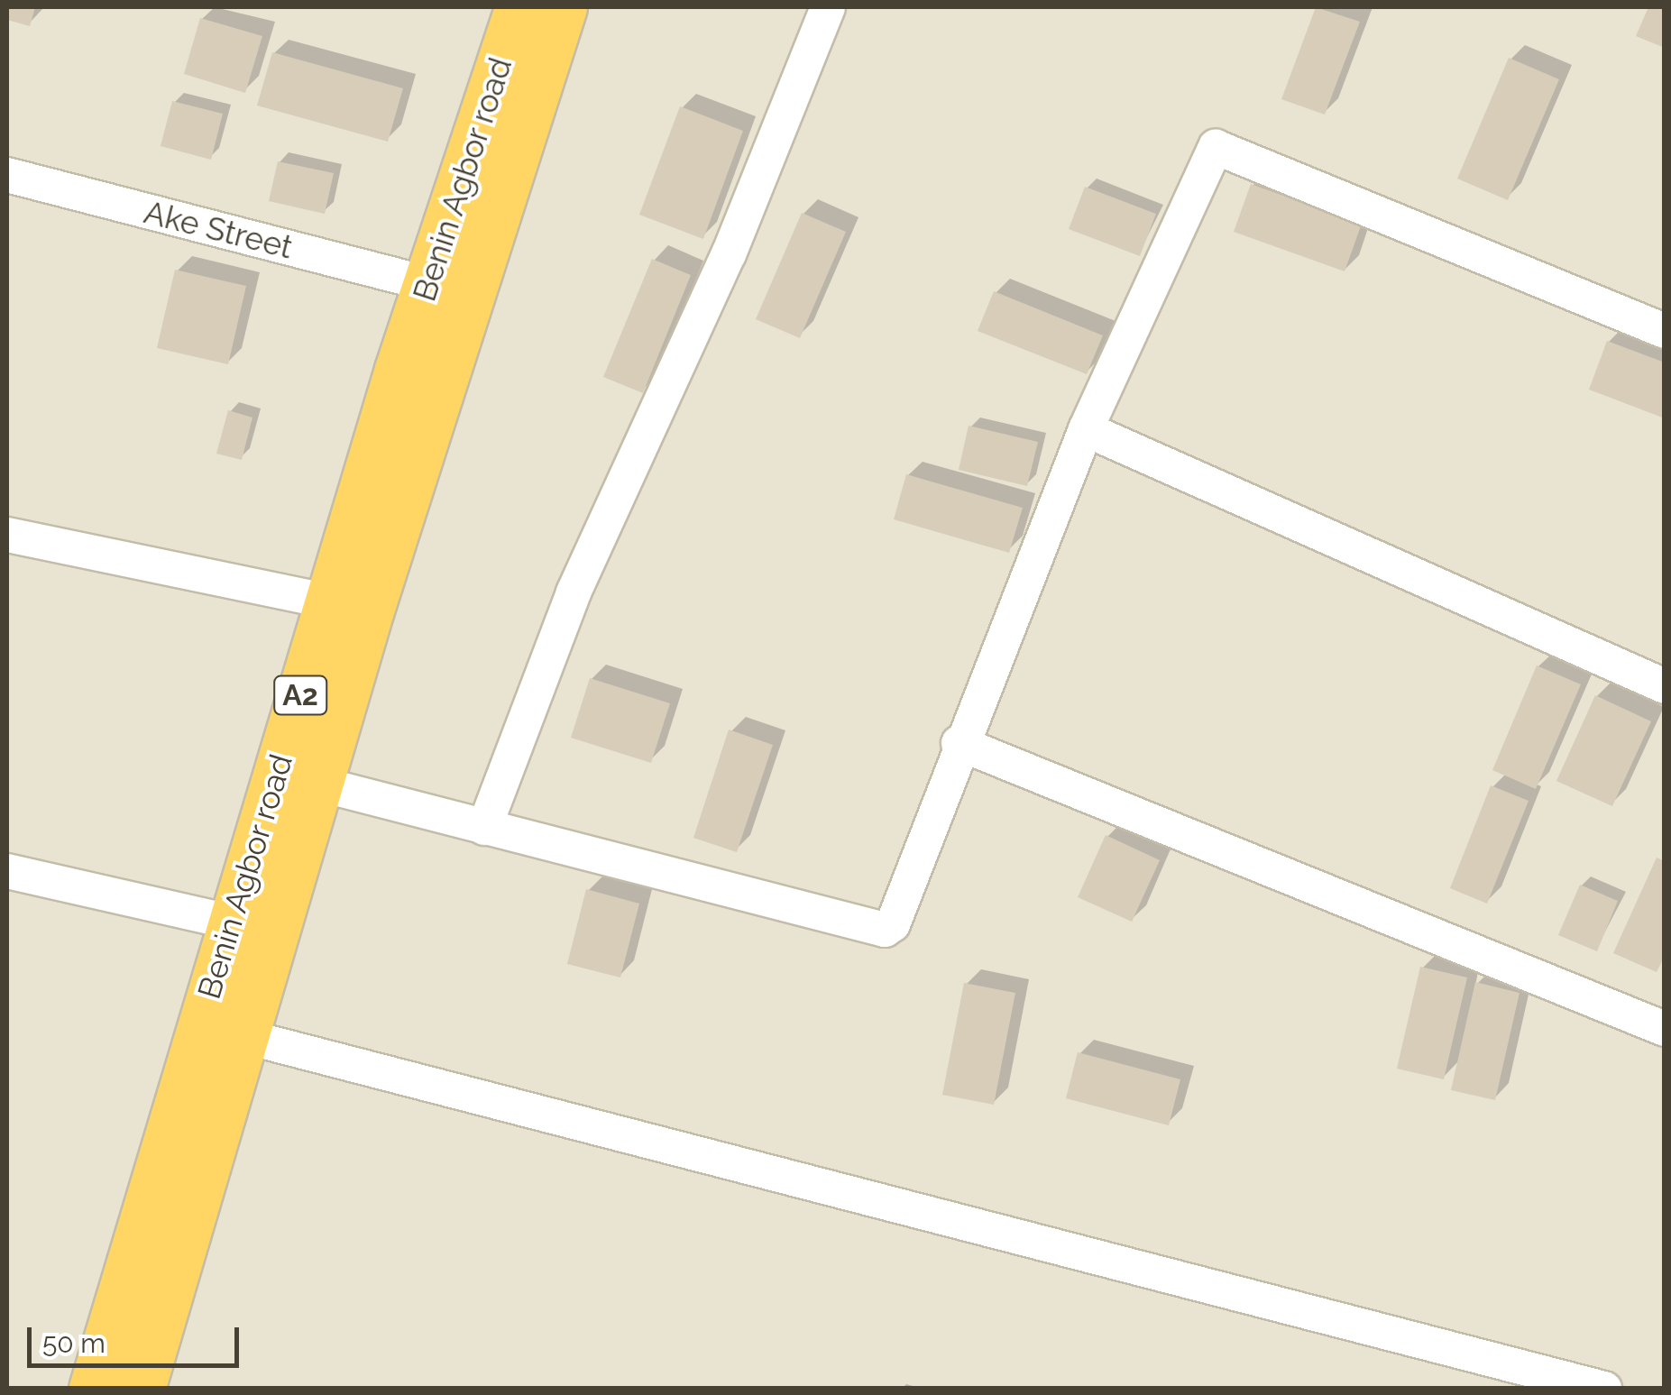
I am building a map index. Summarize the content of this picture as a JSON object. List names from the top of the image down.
{
  "streets": {
    "highway": ["Benin Agbor road", "A2"],
    "street": ["Ake Street"]
  },
  "crossings": [
    ["Benin Agbor road", "Ake Street"]
  ],
  "scale_bar": "50 m"
}
